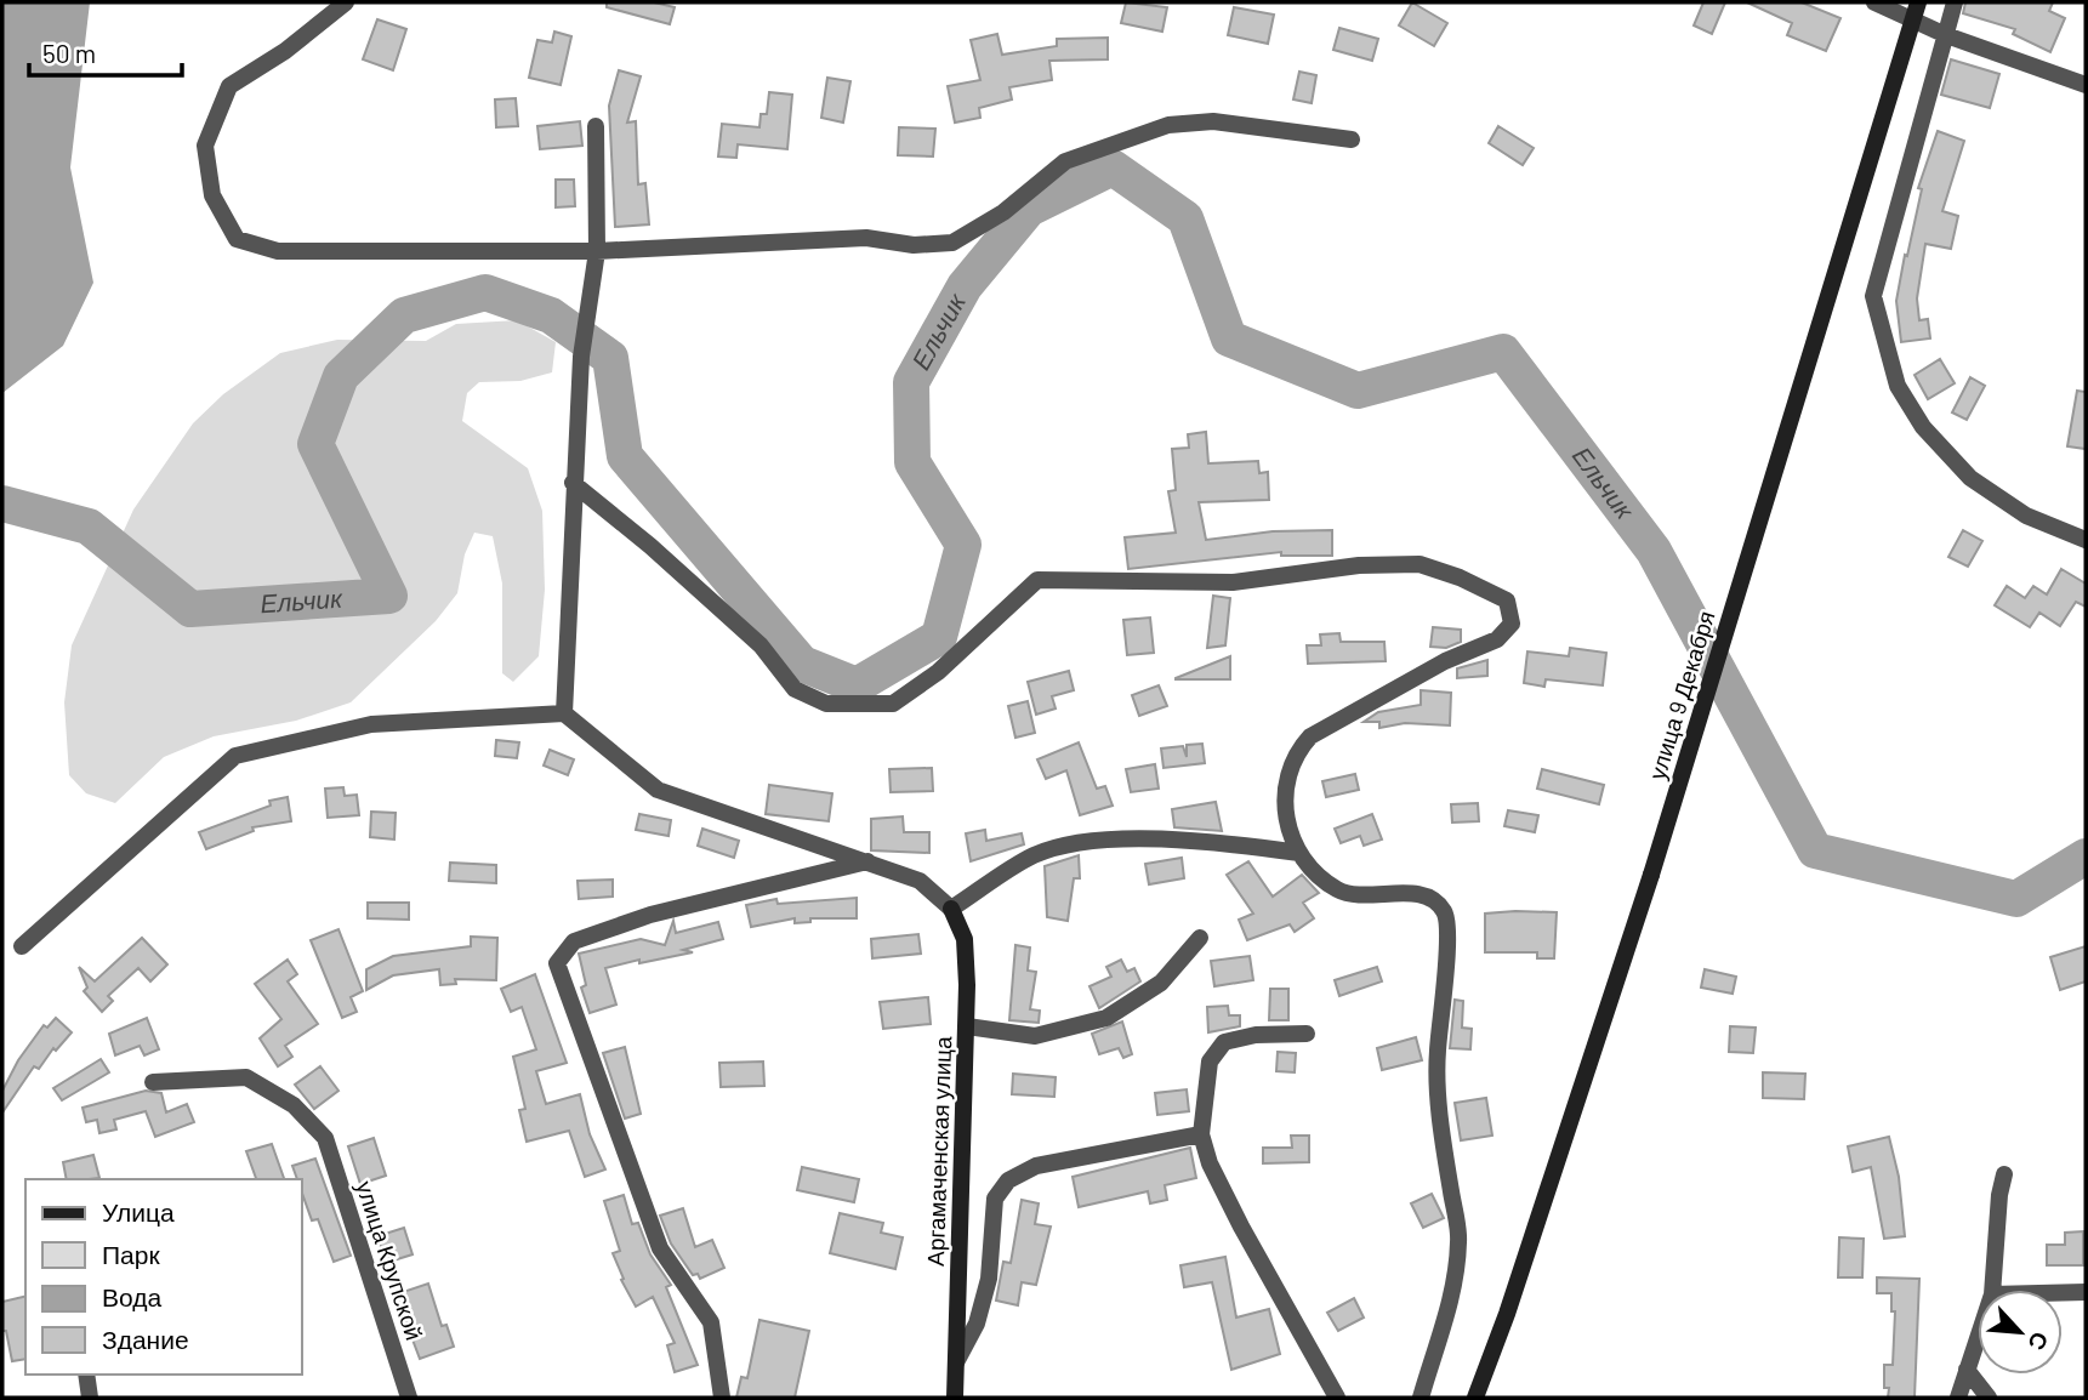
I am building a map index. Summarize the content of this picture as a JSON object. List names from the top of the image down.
{
  "streets": {
    "main road": ["улица 9 Декабря", "Аргамаченская улица"],
    "street": ["улица Крупской"]
  },
  "water": ["Ельчик"],
  "legend": [
    "Улица",
    "Парк",
    "Вода",
    "Здание"
  ],
  "scale_bar": "50 m",
  "north": "bottom right"
}
